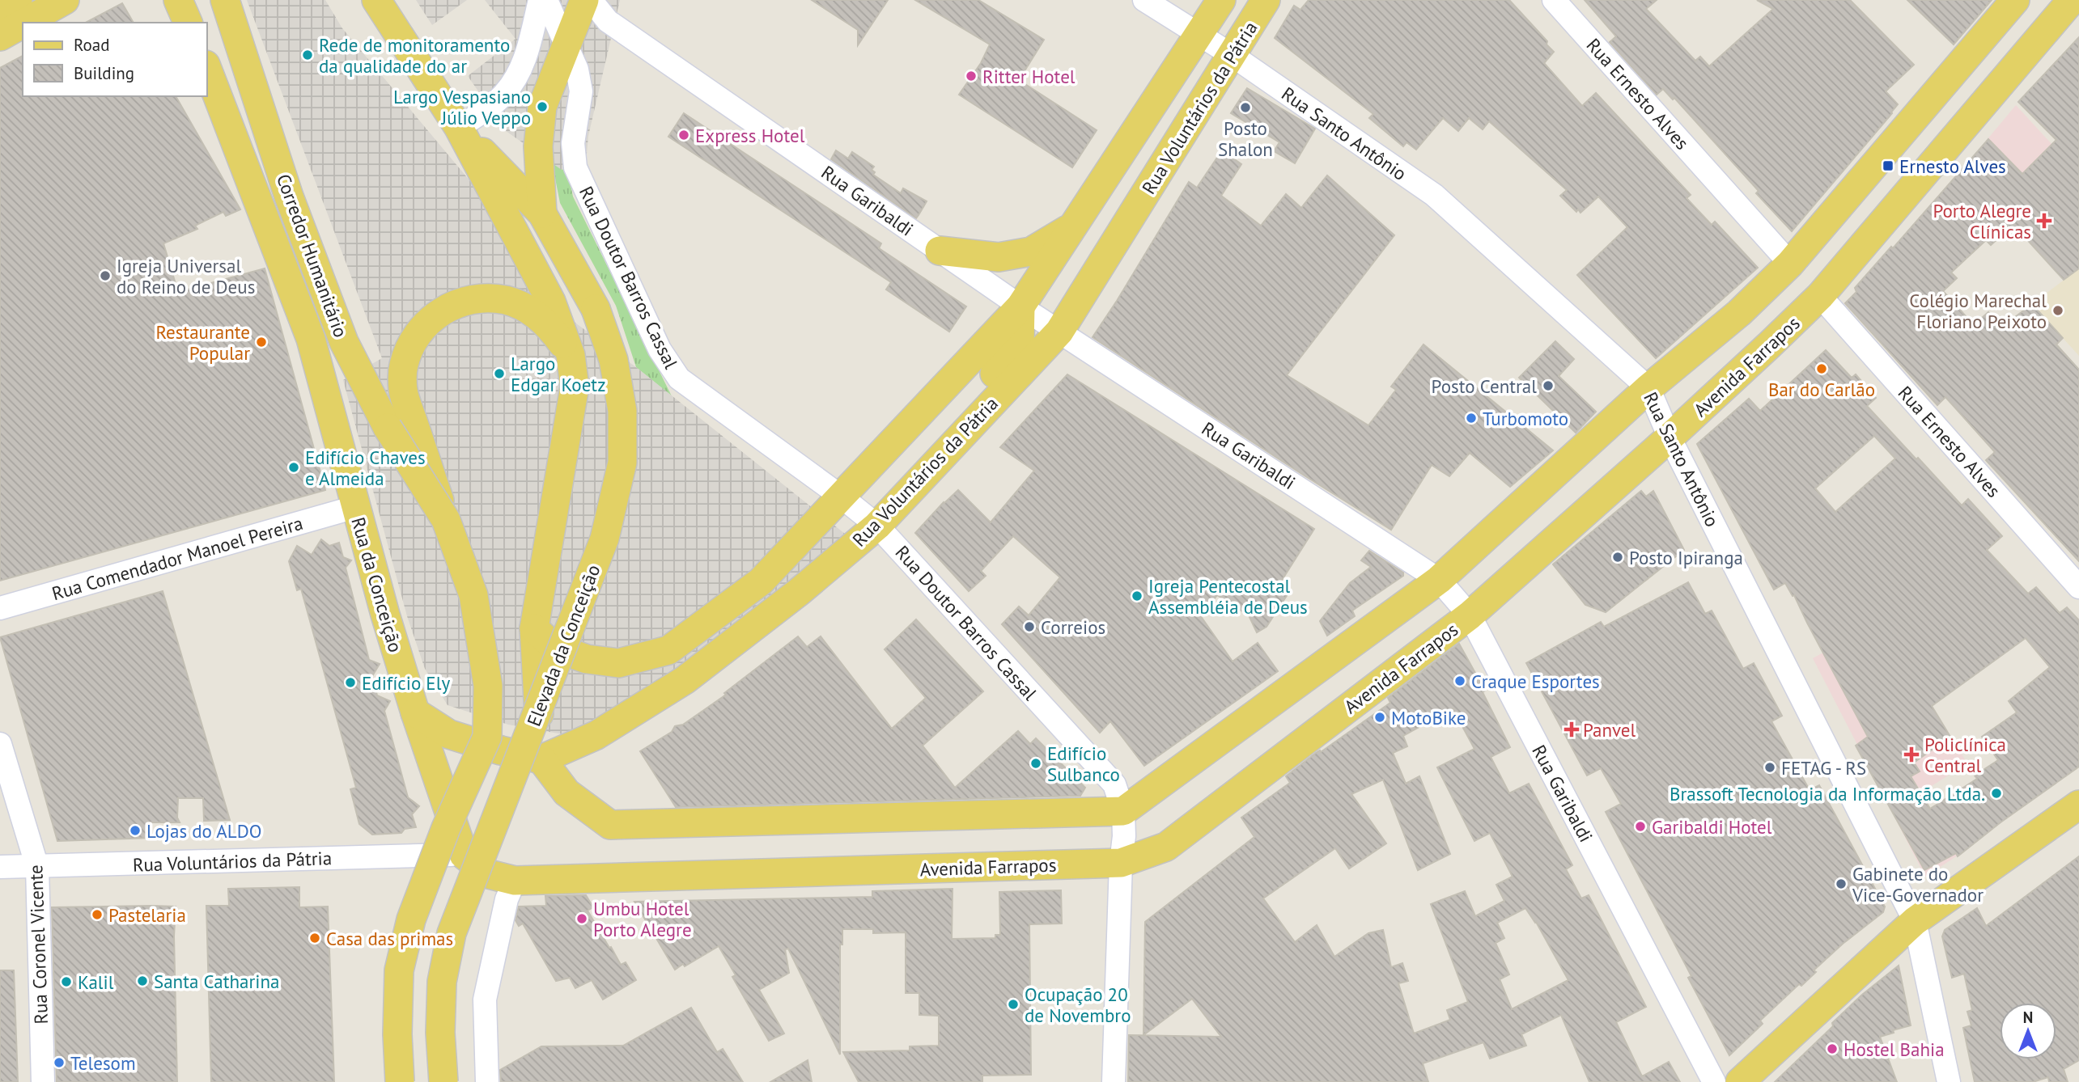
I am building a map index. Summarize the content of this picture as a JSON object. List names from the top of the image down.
{
  "streets": {
    "main road": [
      "Rua Voluntários da Pátria",
      "Corredor Humanitário",
      "Avenida Farrapos",
      "Rua da Conceição",
      "Elevada da Conceição"
    ],
    "street": [
      "Rua Ernesto Alves",
      "Rua Santo Antônio",
      "Rua Garibaldi",
      "Rua Doutor Barros Cassal",
      "Rua Comendador Manoel Pereira",
      "Rua Coronel Vicente"
    ]
  },
  "crossings": [
    ["Rua Ernesto Alves", "Avenida Farrapos"],
    ["Rua Voluntários da Pátria", "Rua Santo Antônio"],
    ["Rua Voluntários da Pátria", "Rua Garibaldi"],
    ["Rua Voluntários da Pátria", "Rua Doutor Barros Cassal"],
    ["Rua Voluntários da Pátria", "Rua da Conceição"],
    ["Rua Voluntários da Pátria", "Rua Coronel Vicente"],
    ["Rua Santo Antônio", "Avenida Farrapos"],
    ["Rua Garibaldi", "Avenida Farrapos"],
    ["Rua Doutor Barros Cassal", "Avenida Farrapos"],
    ["Rua Comendador Manoel Pereira", "Rua da Conceição"]
  ],
  "places": {
    "other": [
      "Rede de monitoramento da qualidade do ar",
      "Ritter Hotel",
      "Largo Vespasiano Júlio Veppo",
      "Posto Shalon",
      "Express Hotel",
      "Igreja Universal do Reino de Deus",
      "Colégio Marechal Floriano Peixoto",
      "Restaurante Popular",
      "Bar do Carlão",
      "Largo Edgar Koetz",
      "Posto Central",
      "Turbomoto",
      "Edifício Chaves e Almeida",
      "Posto Ipiranga",
      "Igreja Pentecostal Assembléia de Deus",
      "Correios",
      "Craque Esportes",
      "Edifício Ely",
      "MotoBike",
      "Edifício Sulbanco",
      "FETAG - RS",
      "Brassoft Tecnologia da Informação Ltda.",
      "Garibaldi Hotel",
      "Lojas do ALDO",
      "Gabinete do Vice-Governador",
      "Pastelaria",
      "Umbu Hotel Porto Alegre",
      "Casa das primas",
      "Santa Catharina",
      "Kalil",
      "Ocupação 20 de Novembro",
      "Hostel Bahia",
      "Telesom"
    ],
    "transit": ["Ernesto Alves"],
    "health": ["Porto Alegre Clínicas", "Panvel", "Policlínica Central"]
  },
  "legend": ["Road", "Building"],
  "north": "top"
}
